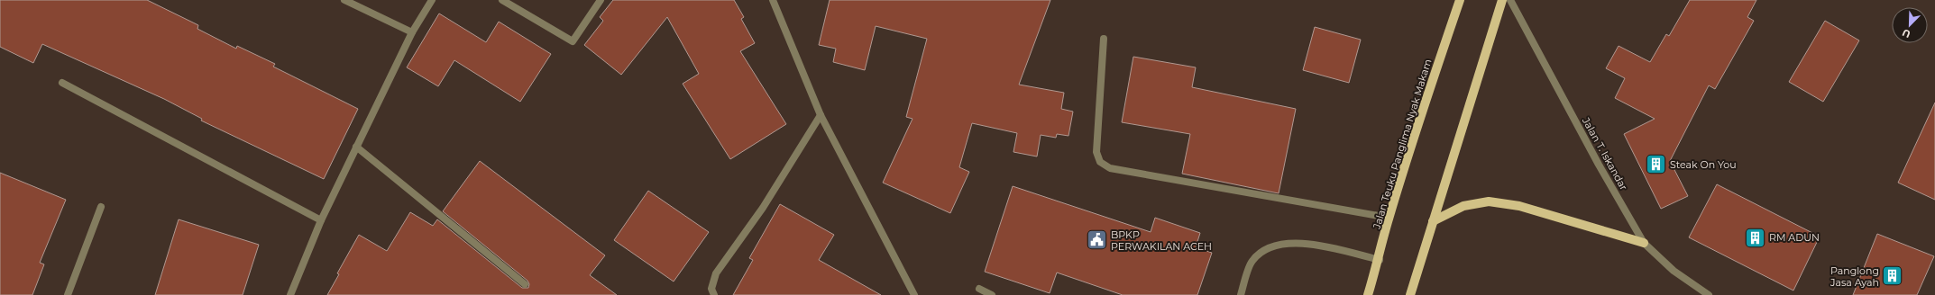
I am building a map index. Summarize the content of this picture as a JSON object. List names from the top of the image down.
{
  "streets": {
    "main road": ["Jalan Teuku Panglima Nyak Makam"],
    "street": ["Jalan T. Iskandar"]
  },
  "places": {
    "building": ["Steak On You", "RM ADUN", "Panglong Jasa Ayah"],
    "public building": ["BPKP PERWAKILAN ACEH"]
  },
  "north": "bottom left"
}
